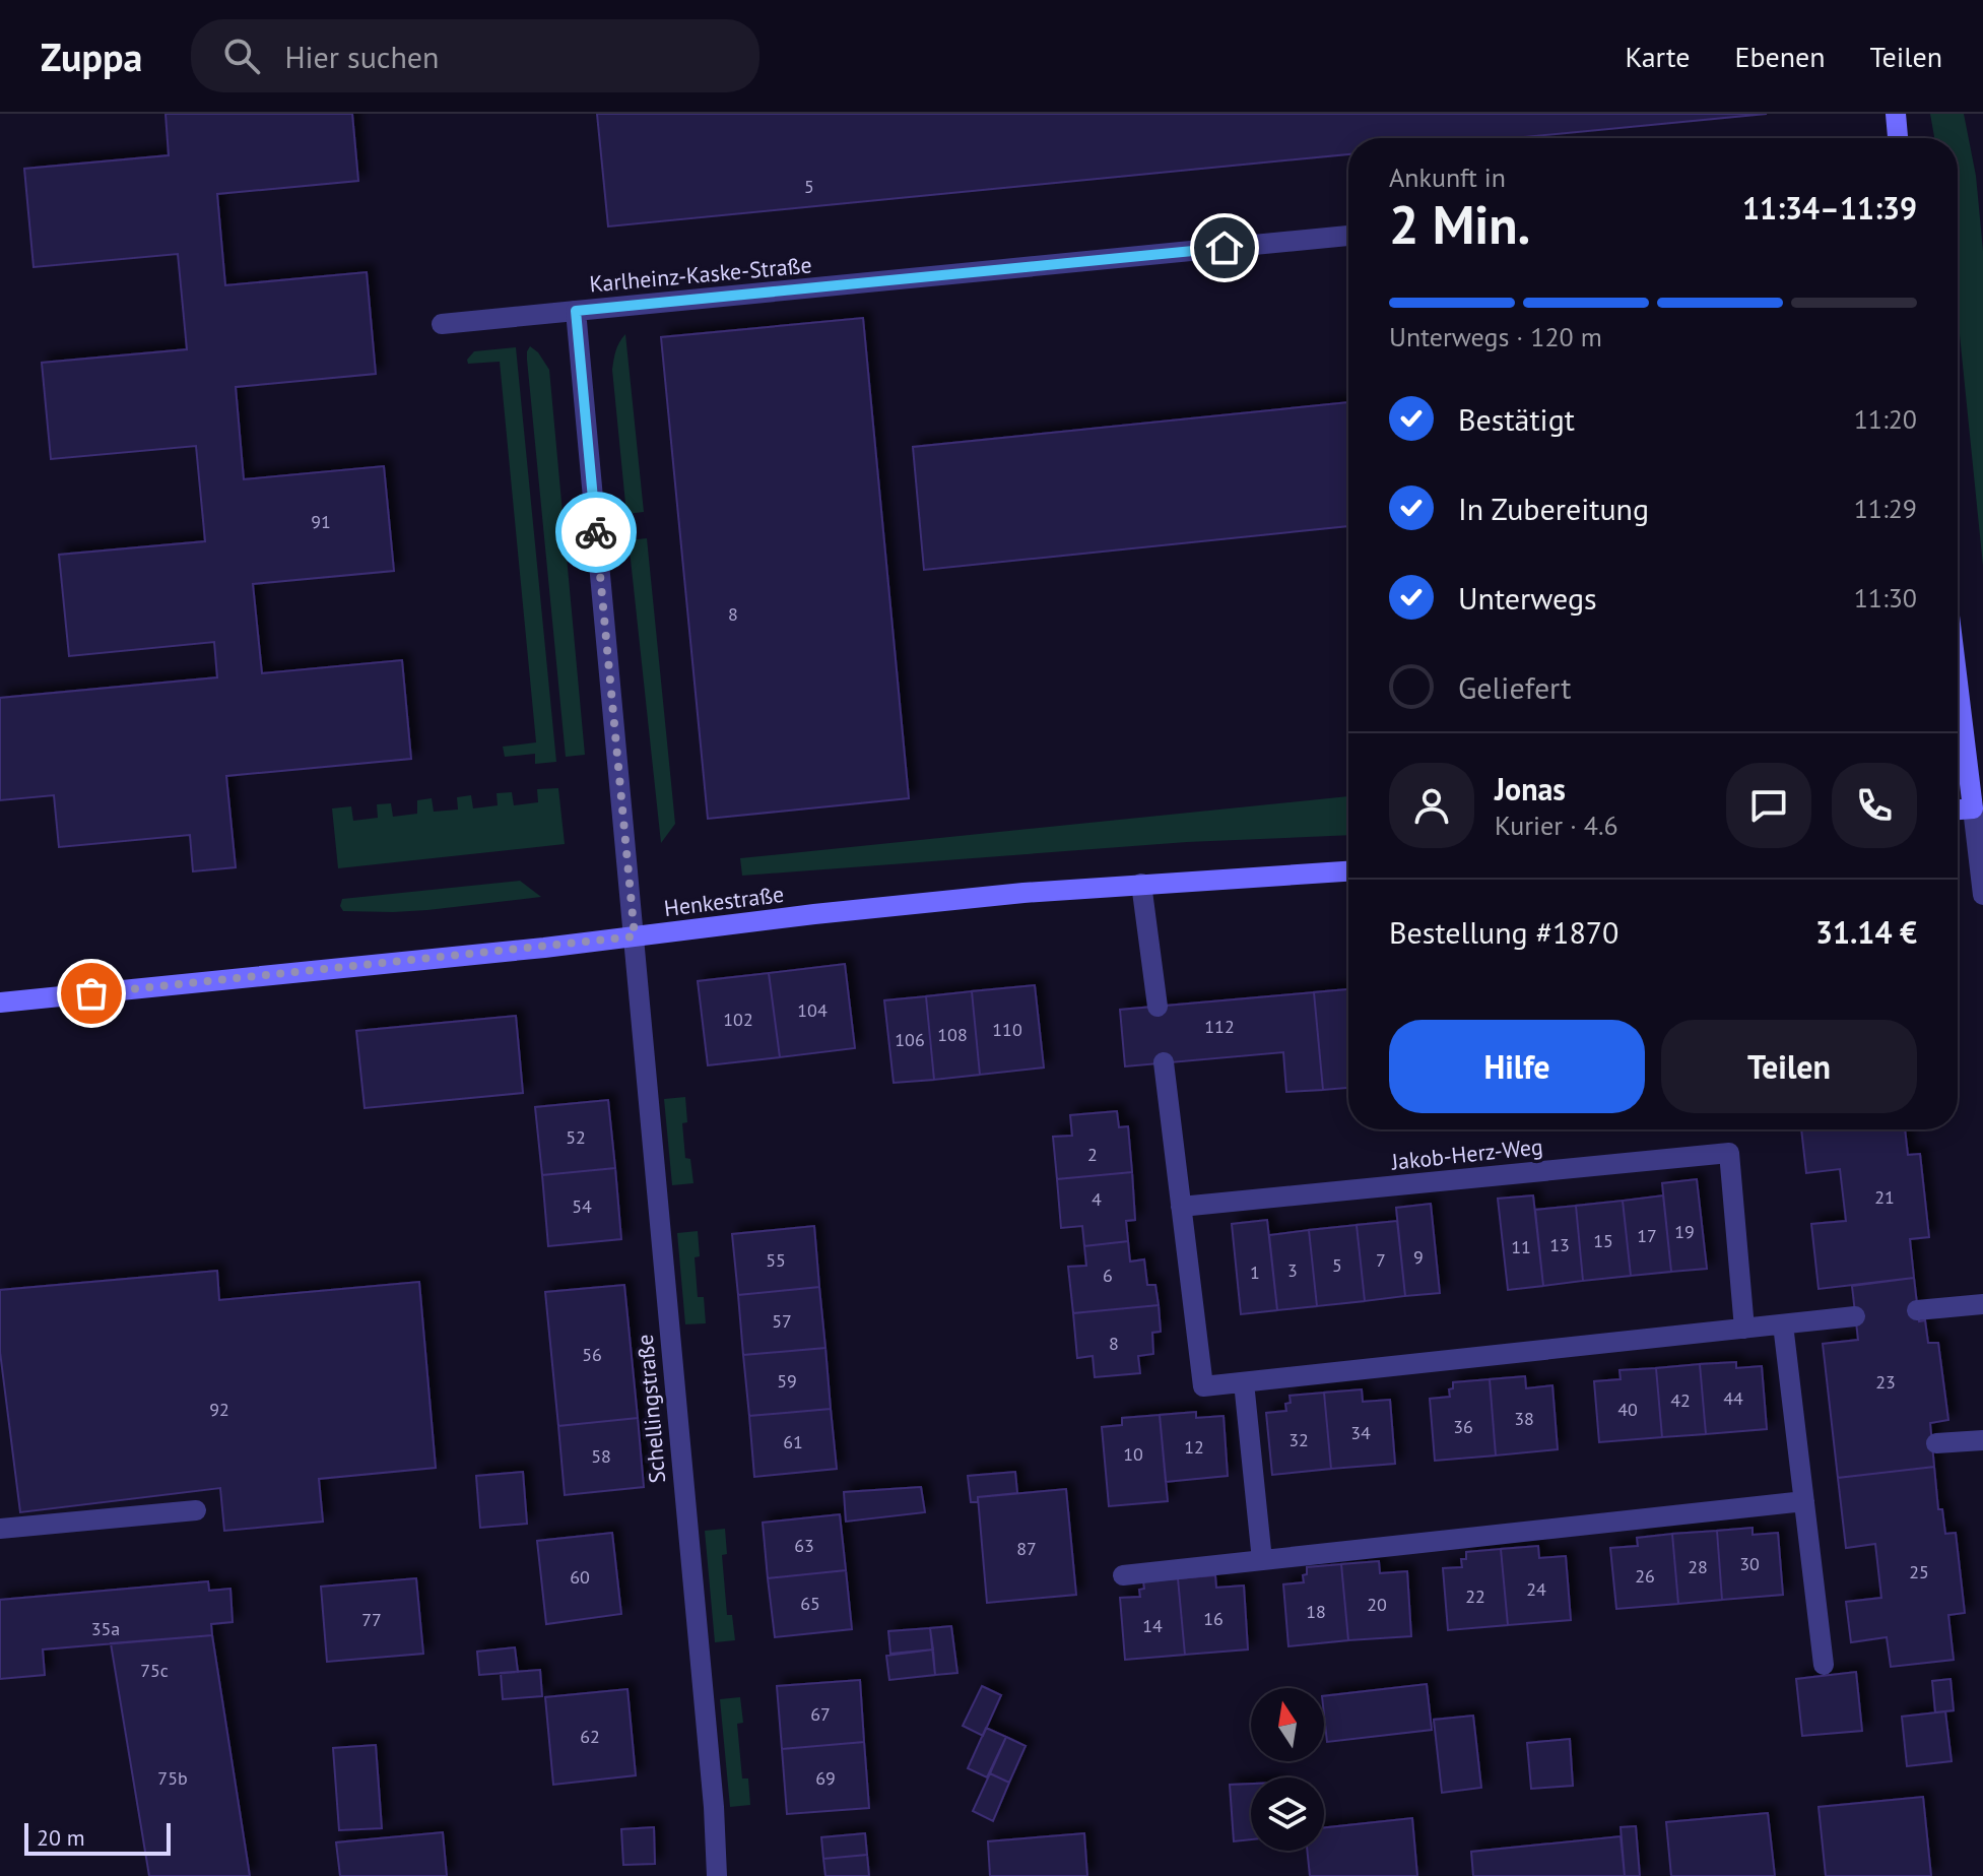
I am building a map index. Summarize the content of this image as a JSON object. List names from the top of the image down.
{
  "streets": {
    "main road": ["Henkestraße"],
    "street": ["Karlheinz-Kaske-Straße", "Jakob-Herz-Weg", "Schellingstraße"]
  },
  "crossings": [
    ["Karlheinz-Kaske-Straße", "Henkestraße"],
    ["Karlheinz-Kaske-Straße", "Schellingstraße"],
    ["Henkestraße", "Schellingstraße"]
  ],
  "house_numbers": [
    "5",
    "91",
    "8",
    "104",
    "102",
    "112",
    "110",
    "108",
    "106",
    "52",
    "2",
    "21",
    "4",
    "54",
    "19",
    "17",
    "15",
    "13",
    "11",
    "9",
    "55",
    "7",
    "5",
    "3",
    "1",
    "6",
    "57",
    "8",
    "56",
    "59",
    "23",
    "44",
    "42",
    "92",
    "40",
    "38",
    "36",
    "34",
    "32",
    "61",
    "12",
    "10",
    "58",
    "63",
    "87",
    "30",
    "28",
    "25",
    "26",
    "60",
    "24",
    "22",
    "65",
    "20",
    "18",
    "16",
    "77",
    "14",
    "35a",
    "75c",
    "67",
    "62",
    "75b",
    "69"
  ],
  "scale_bar": "20 m",
  "north": "top",
  "page": {
    "header": "Zuppa",
    "search": "Hier suchen",
    "nav": ["Karte", "Ebenen", "Teilen"],
    "heading": ["2 Min.", "Ankunft in", "11:34–11:39"],
    "panel": [
      "Jonas",
      "Kurier · 4.6",
      "Bestellung #1870",
      "31.14 €"
    ],
    "bar": "Unterwegs · 120 m",
    "list": [
      ["Bestätigt", "11:20"],
      ["In Zubereitung", "11:29"],
      ["Unterwegs", "11:30"],
      "Geliefert"
    ],
    "buttons": ["Hilfe", "Teilen"],
    "scale": "20 m"
  }
}
